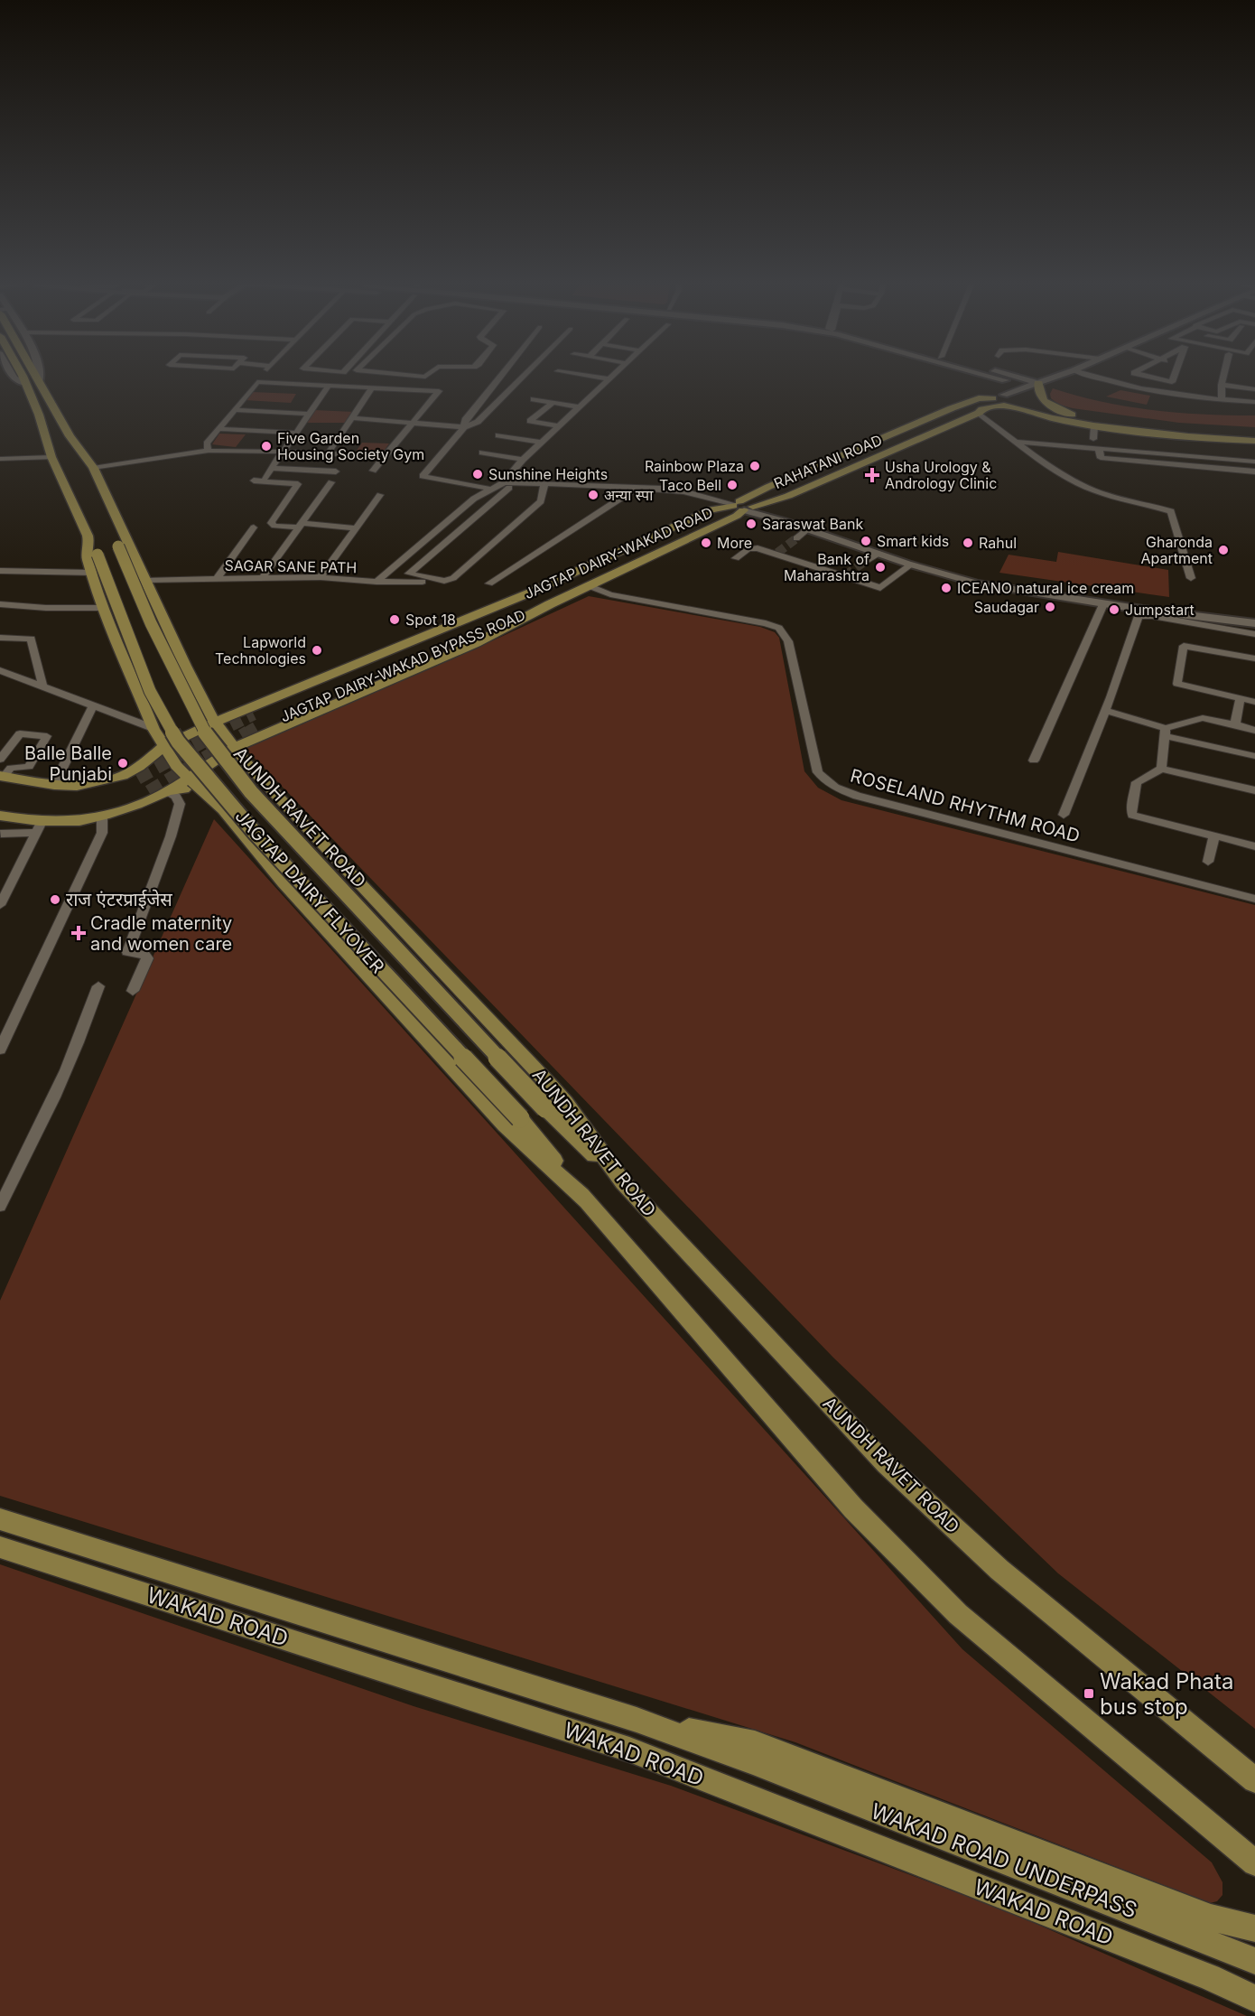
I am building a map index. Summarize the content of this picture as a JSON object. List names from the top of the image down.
{
  "streets": {
    "main road": [
      "RAHATANI ROAD",
      "JAGTAP DAIRY-WAKAD ROAD",
      "JAGTAP DAIRY-WAKAD BYPASS ROAD",
      "AUNDH RAVET ROAD",
      "JAGTAP DAIRY FLYOVER",
      "WAKAD ROAD",
      "WAKAD ROAD UNDERPASS"
    ],
    "street": ["SAGAR SANE PATH", "ROSELAND RHYTHM ROAD"]
  },
  "crossings": [
    ["RAHATANI ROAD", "JAGTAP DAIRY-WAKAD ROAD"],
    ["SAGAR SANE PATH", "AUNDH RAVET ROAD"],
    ["AUNDH RAVET ROAD", "JAGTAP DAIRY FLYOVER"],
    ["WAKAD ROAD", "WAKAD ROAD UNDERPASS"]
  ],
  "places": {
    "other": [
      "Five Garden Housing Society Gym",
      "Rainbow Plaza",
      "Sunshine Heights",
      "Taco Bell",
      "अन्या स्पा",
      "Saraswat Bank",
      "Smart kids",
      "More",
      "Rahul",
      "Gharonda Apartment",
      "Bank of Maharashtra",
      "ICEANO natural ice cream",
      "Saudagar",
      "Jumpstart",
      "Spot 18",
      "Lapworld Technologies",
      "Balle Balle Punjabi",
      "राज एंटरप्राईजेस"
    ],
    "health": ["Usha Urology & Andrology Clinic", "Cradle maternity and women care"],
    "transit": ["Wakad Phata bus stop"]
  }
}
